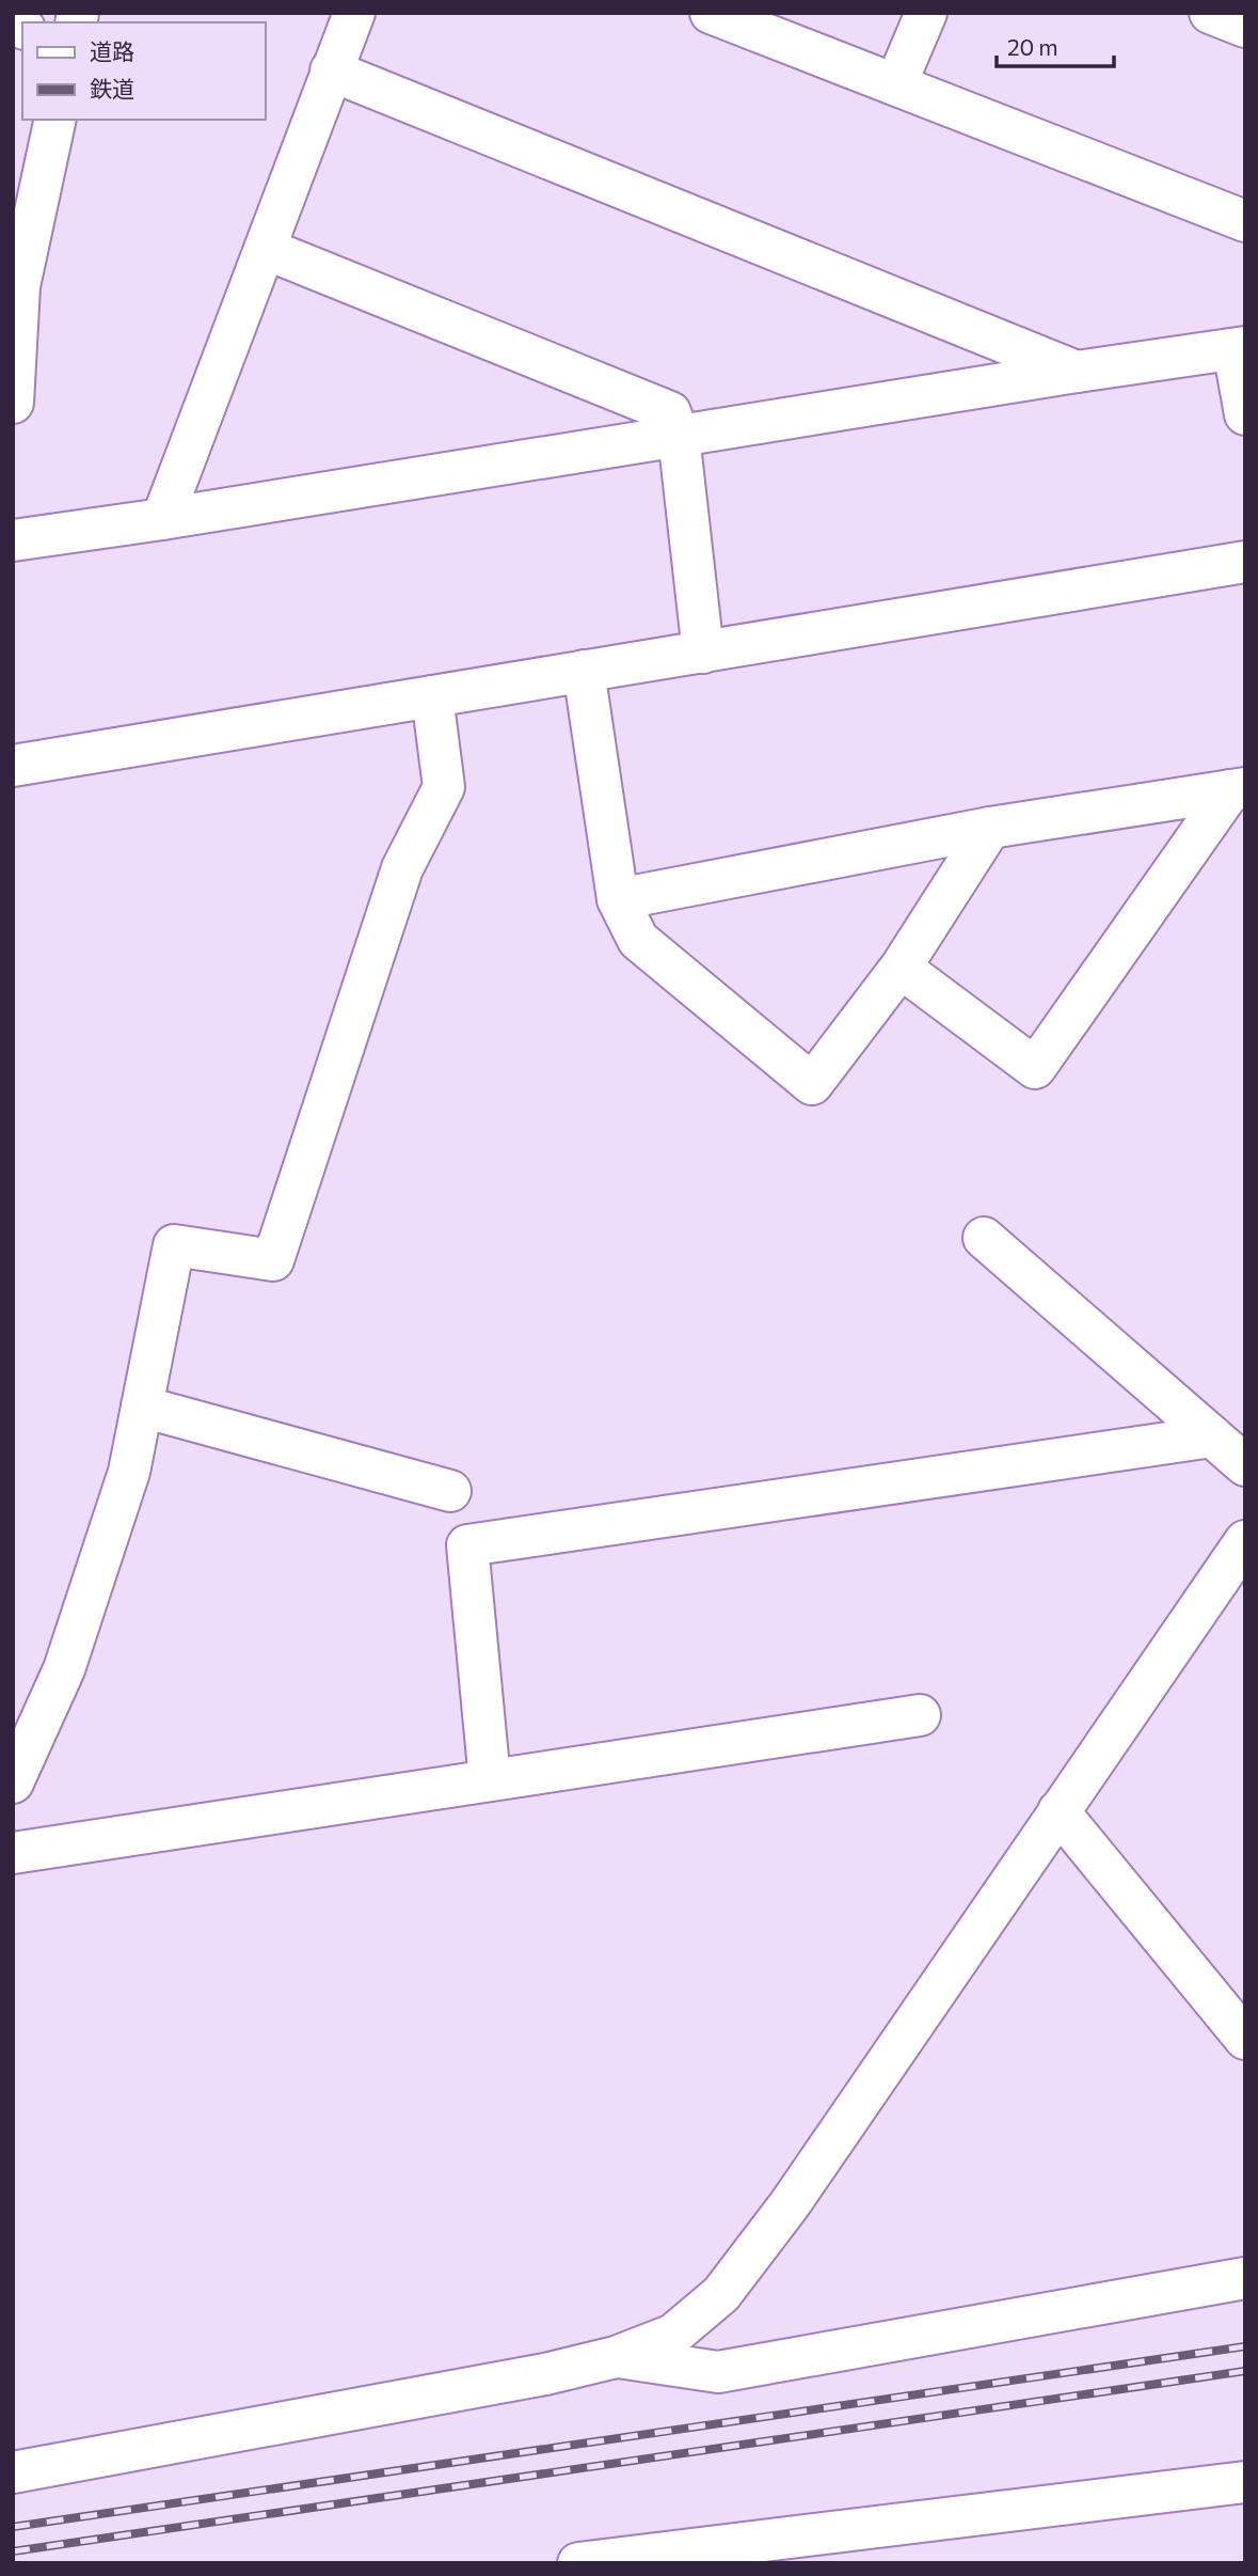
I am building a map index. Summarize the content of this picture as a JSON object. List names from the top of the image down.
{
  "legend": ["道路", "鉄道"],
  "scale_bar": "20 m"
}
